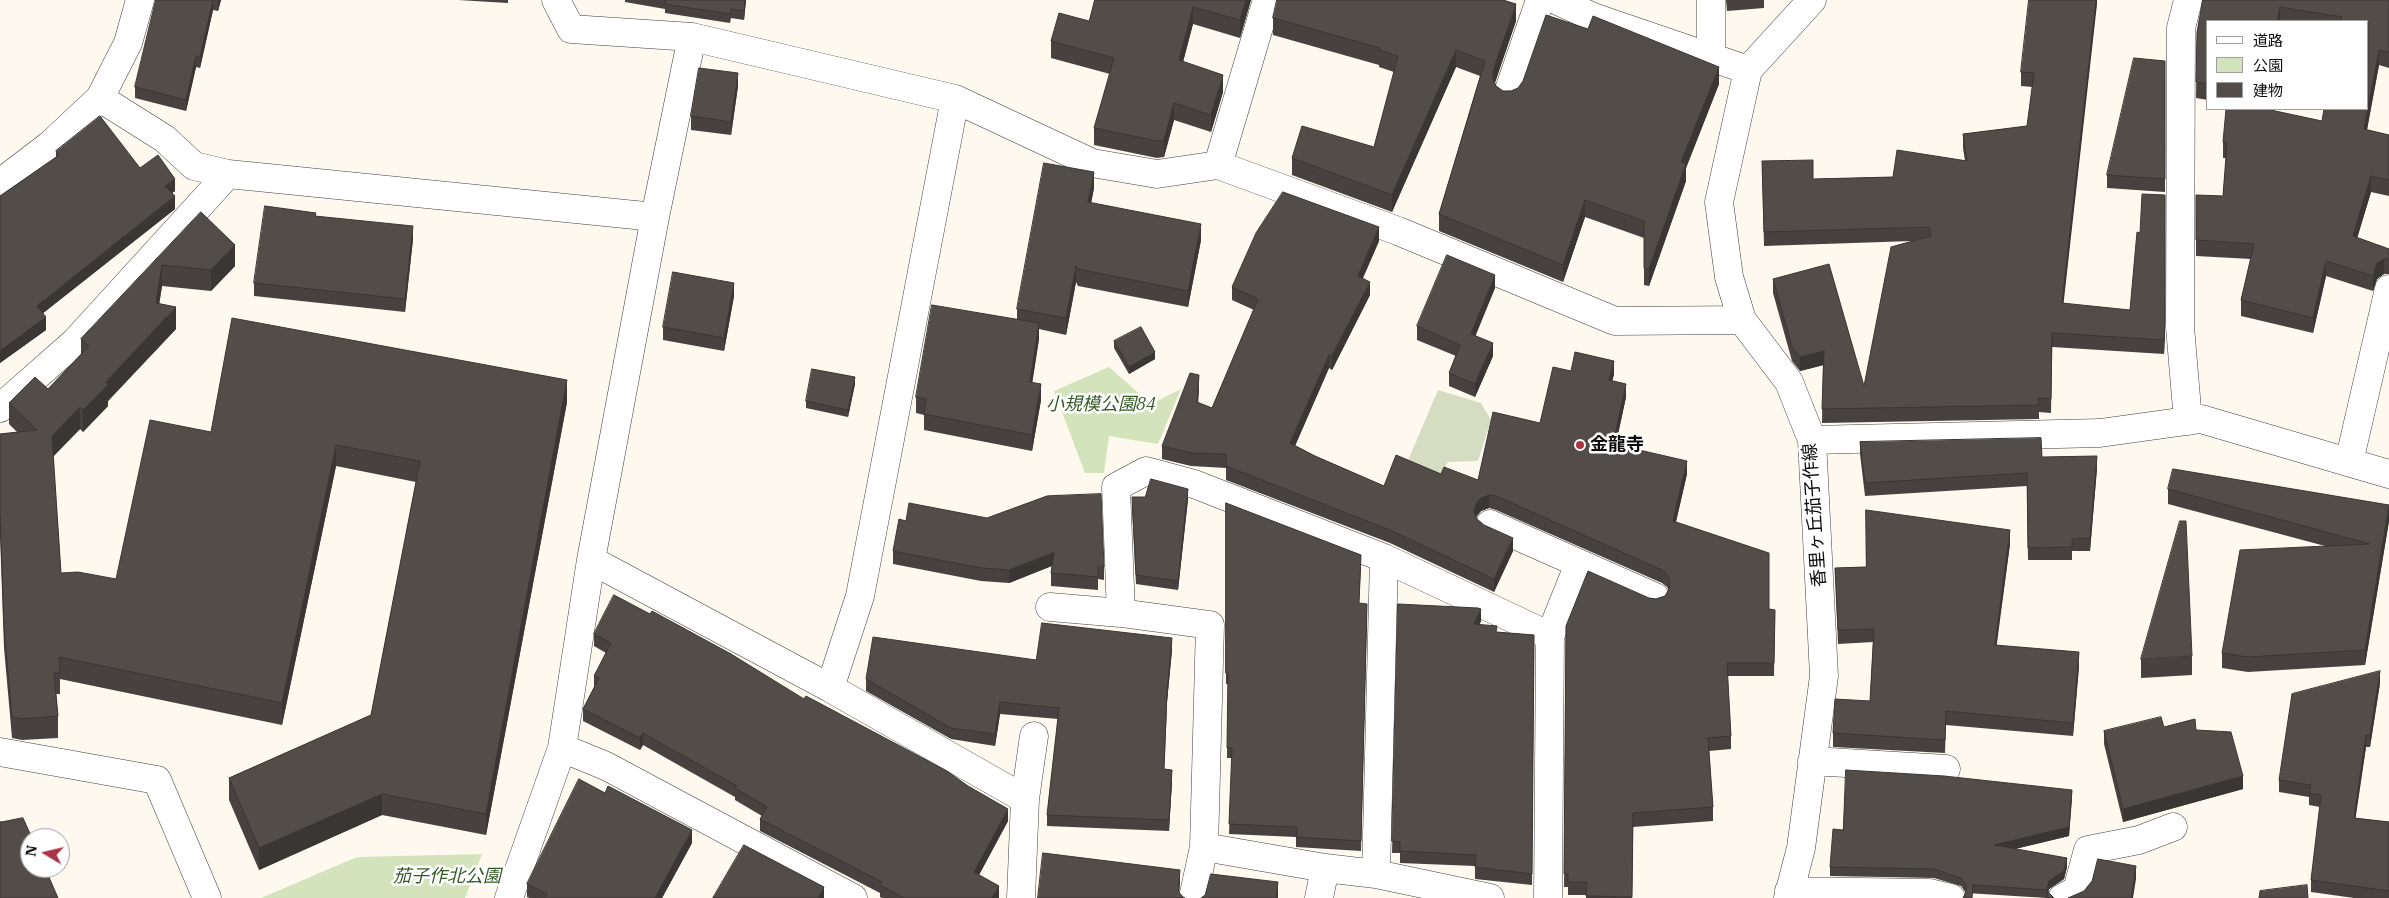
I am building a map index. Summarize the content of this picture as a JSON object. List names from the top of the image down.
{
  "streets": {
    "street": ["香里ヶ丘茄子作線"]
  },
  "parks": ["小規模公園84", "茄子作北公園"],
  "places": ["金龍寺"],
  "legend": ["道路", "公園", "建物"],
  "north": "left"
}
